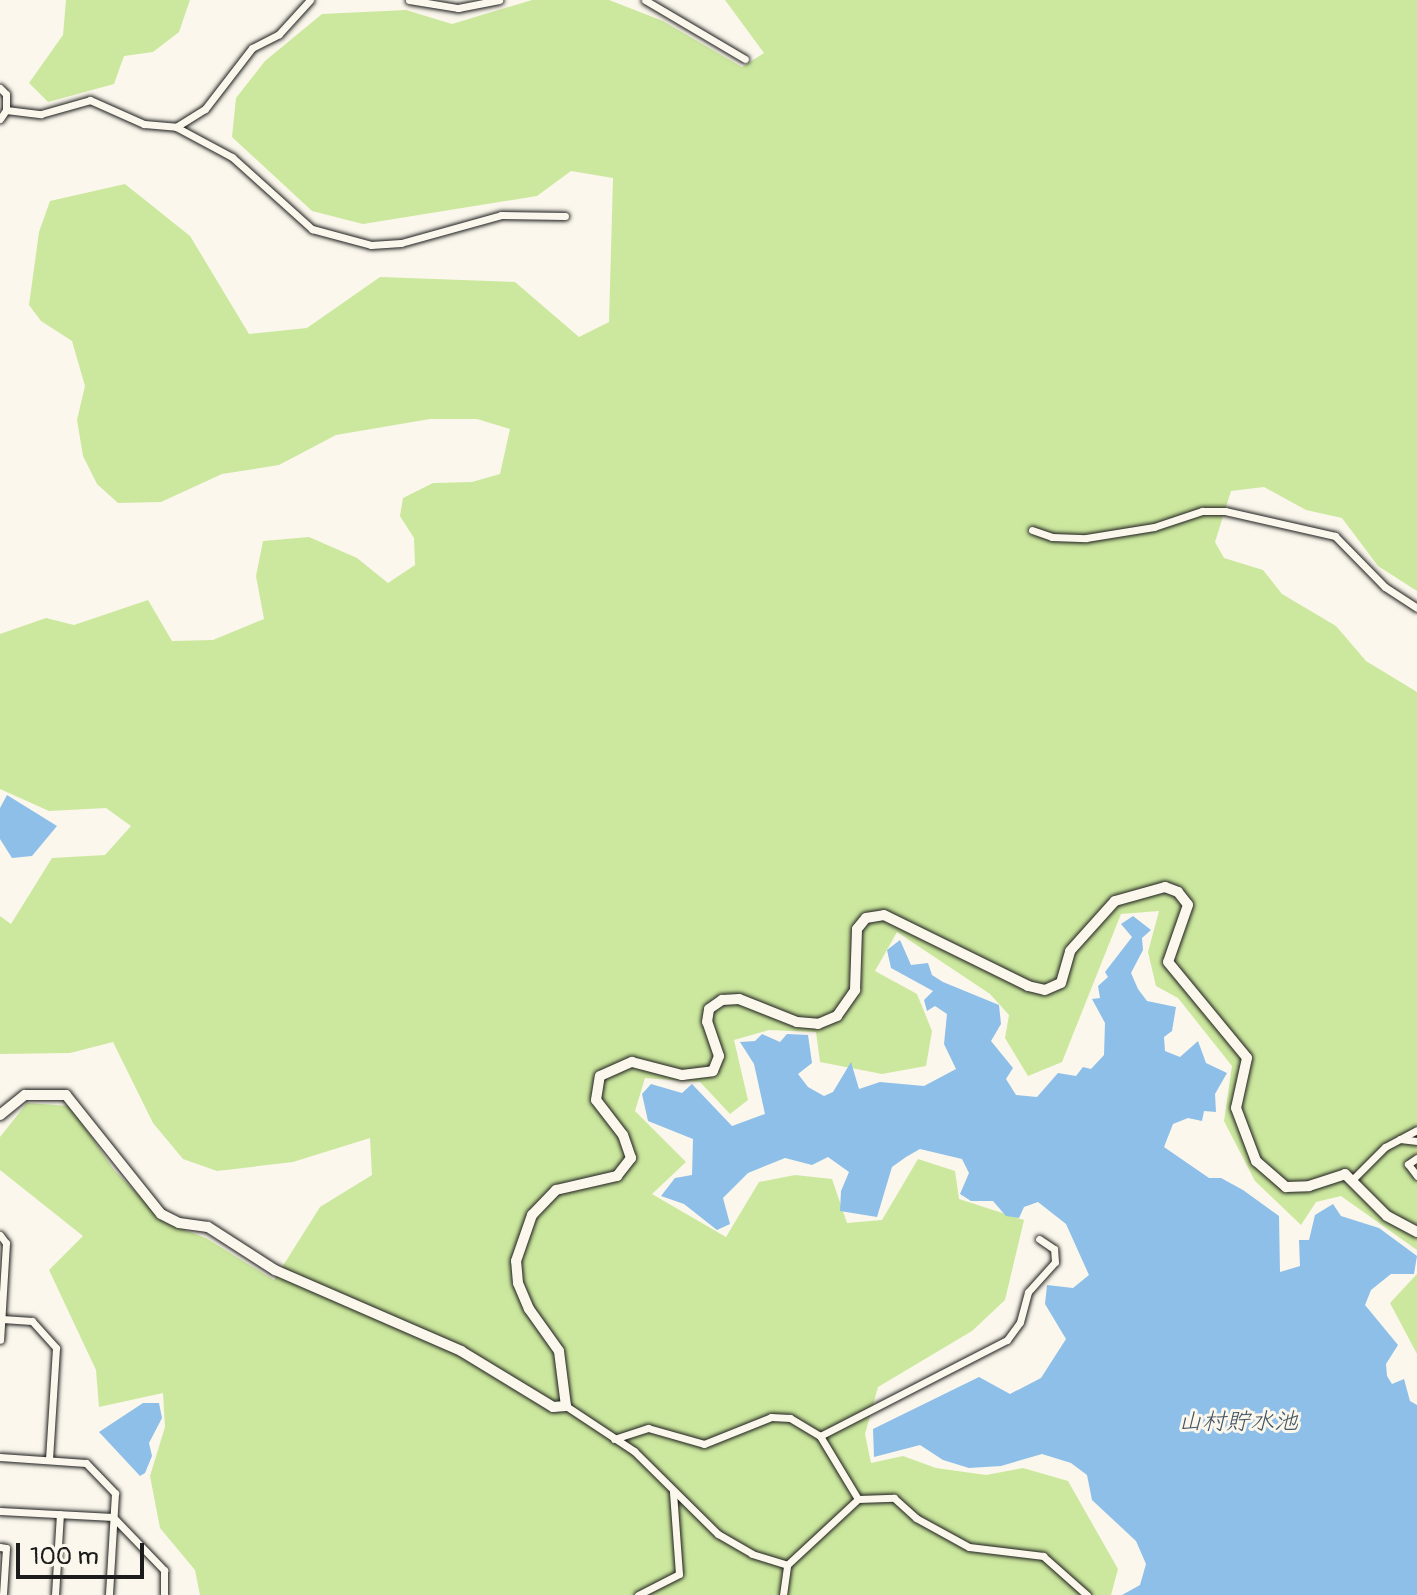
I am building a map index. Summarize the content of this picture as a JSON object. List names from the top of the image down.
{
  "water": ["山村貯水池"],
  "scale_bar": "100 m"
}
